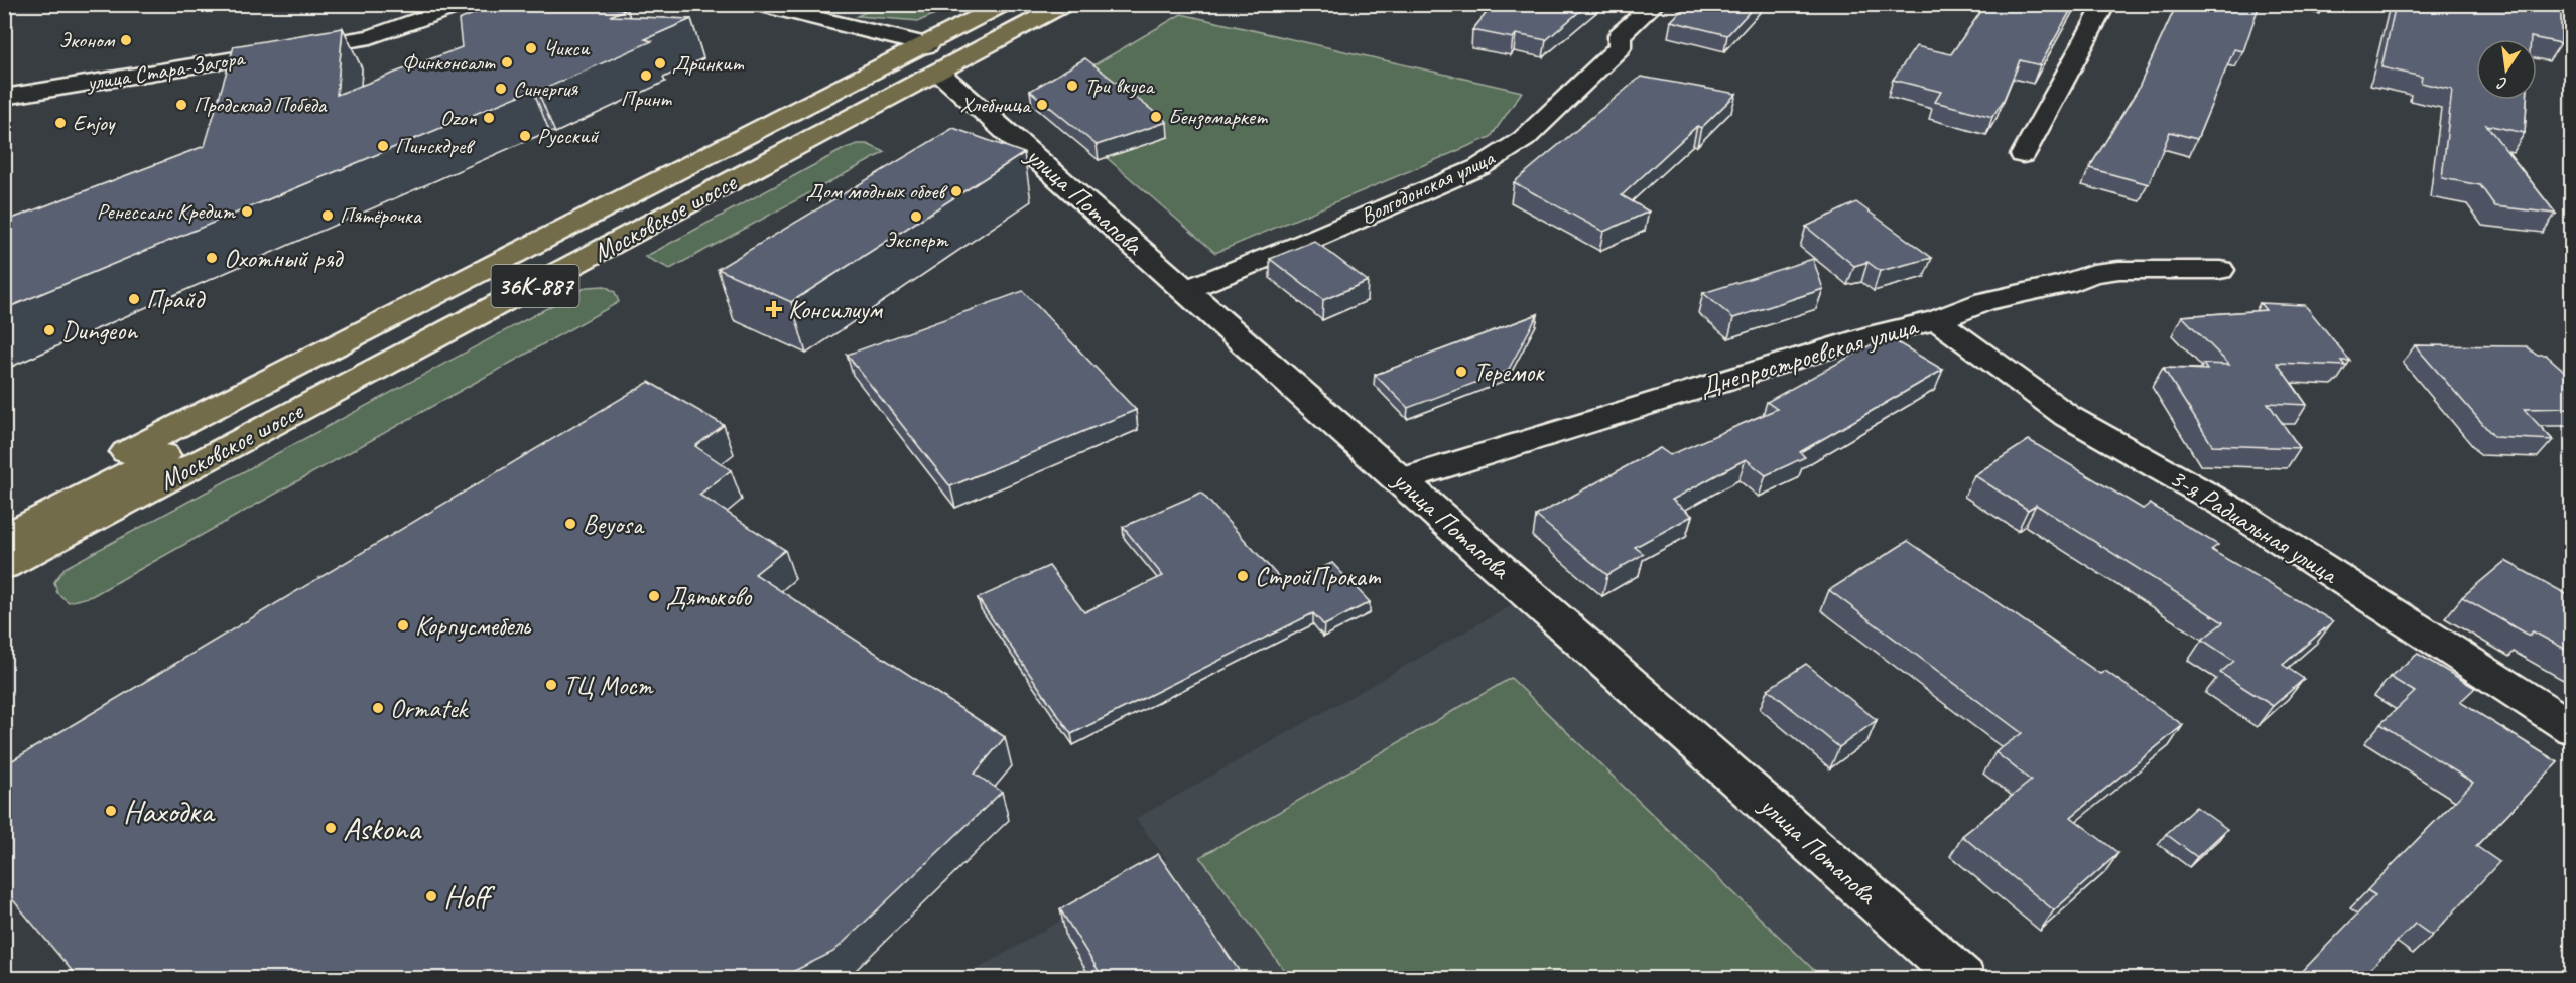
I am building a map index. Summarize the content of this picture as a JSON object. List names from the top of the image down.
{
  "streets": {
    "main road": ["Московское шоссе", "36К-887"],
    "street": [
      "улица Стара-Загора",
      "Волгодонская улица",
      "улица Потапова",
      "Днепростроевская улица",
      "3-я Радиальная улица"
    ]
  },
  "crossings": [
    ["Волгодонская улица", "улица Потапова"],
    ["улица Потапова", "Московское шоссе"],
    ["улица Потапова", "Днепростроевская улица"],
    ["Днепростроевская улица", "3-я Радиальная улица"]
  ],
  "places": {
    "other": [
      "Эконом",
      "Чикси",
      "Финконсалт",
      "Дринкит",
      "Принт",
      "Три вкуса",
      "Синергия",
      "Продсклад Победа",
      "Хлебница",
      "Бензомаркет",
      "Ozon",
      "Enjoy",
      "Русский",
      "Пинскдрев",
      "Дом модных обоев",
      "Ренессанс Кредит",
      "Пятёрочка",
      "Эксперт",
      "Охотный ряд",
      "Прайд",
      "Dungeon",
      "Теремок",
      "Beyosa",
      "СтройПрокат",
      "Дятьково",
      "Корпусмебель",
      "ТЦ Мост",
      "Ormatek",
      "Находка",
      "Askona",
      "Hoff"
    ],
    "health": ["Консилиум"]
  },
  "north": "bottom"
}
